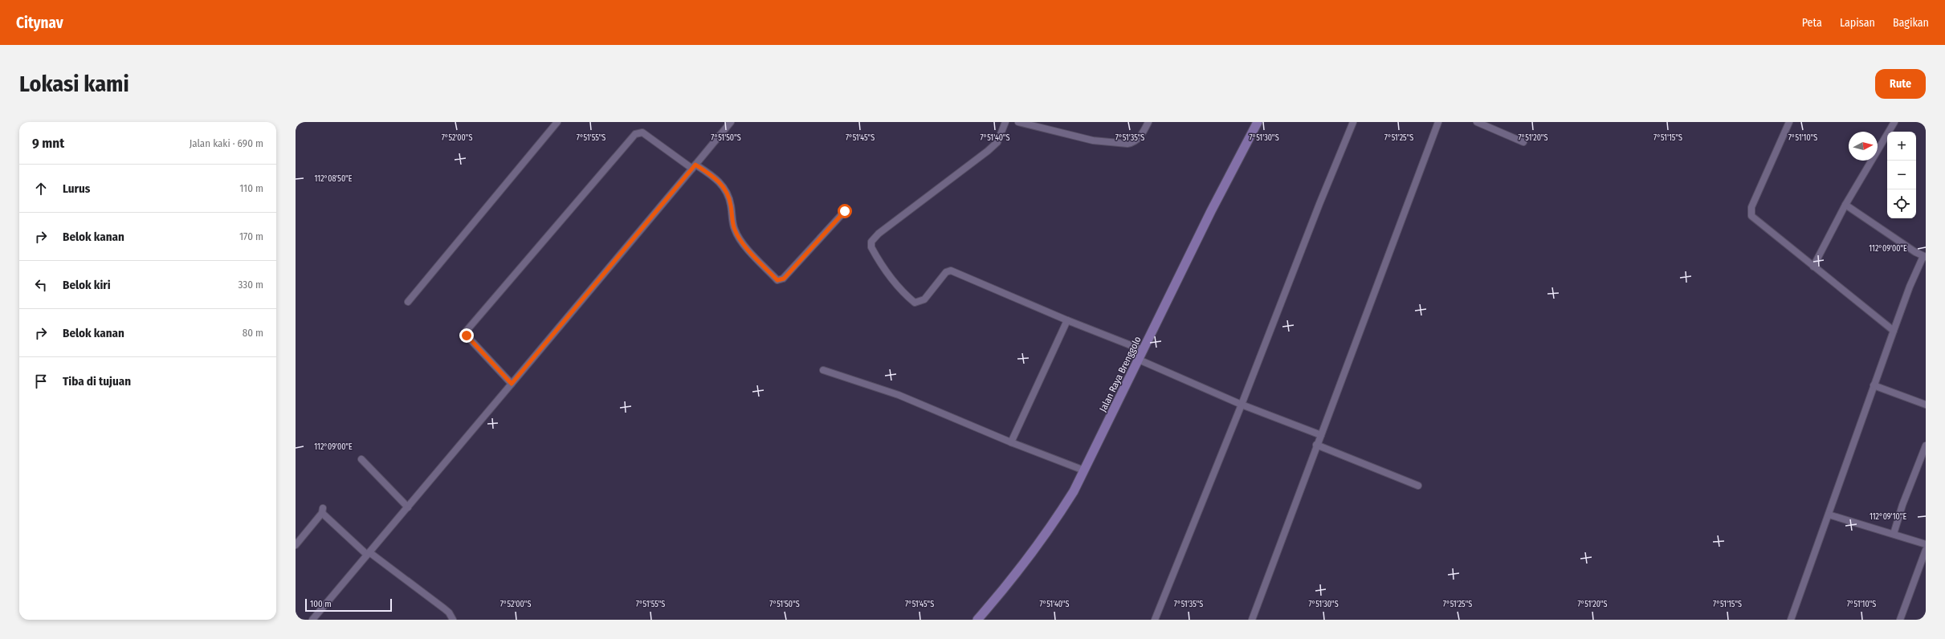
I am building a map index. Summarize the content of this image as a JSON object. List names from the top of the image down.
{
  "streets": {
    "main road": ["Jalan Raya Brenggolo"]
  },
  "scale_bar": "100 m",
  "north": "right",
  "page": {
    "header": "Citynav",
    "nav": ["Peta", "Lapisan", "Bagikan"],
    "buttons": "Rute",
    "title": "Lokasi kami",
    "heading": ["9 mnt", "Jalan kaki · 690 m"],
    "map_buttons": ["+", "−"],
    "list": [
      ["Lurus", "110 m"],
      ["Belok kanan", "170 m"],
      ["Belok kiri", "330 m"],
      ["Belok kanan", "80 m"],
      "Tiba di tujuan"
    ],
    "scale": "100 m"
  },
  "coordinates": [
    "7°52'00\"S",
    "7°51'55\"S",
    "7°51'50\"S",
    "7°51'45\"S",
    "7°51'40\"S",
    "7°51'35\"S",
    "7°51'30\"S",
    "7°51'25\"S",
    "7°51'20\"S",
    "7°51'15\"S",
    "7°51'10\"S",
    "112°08'50\"E",
    "112°09'00\"E",
    "112°09'10\"E"
  ]
}
